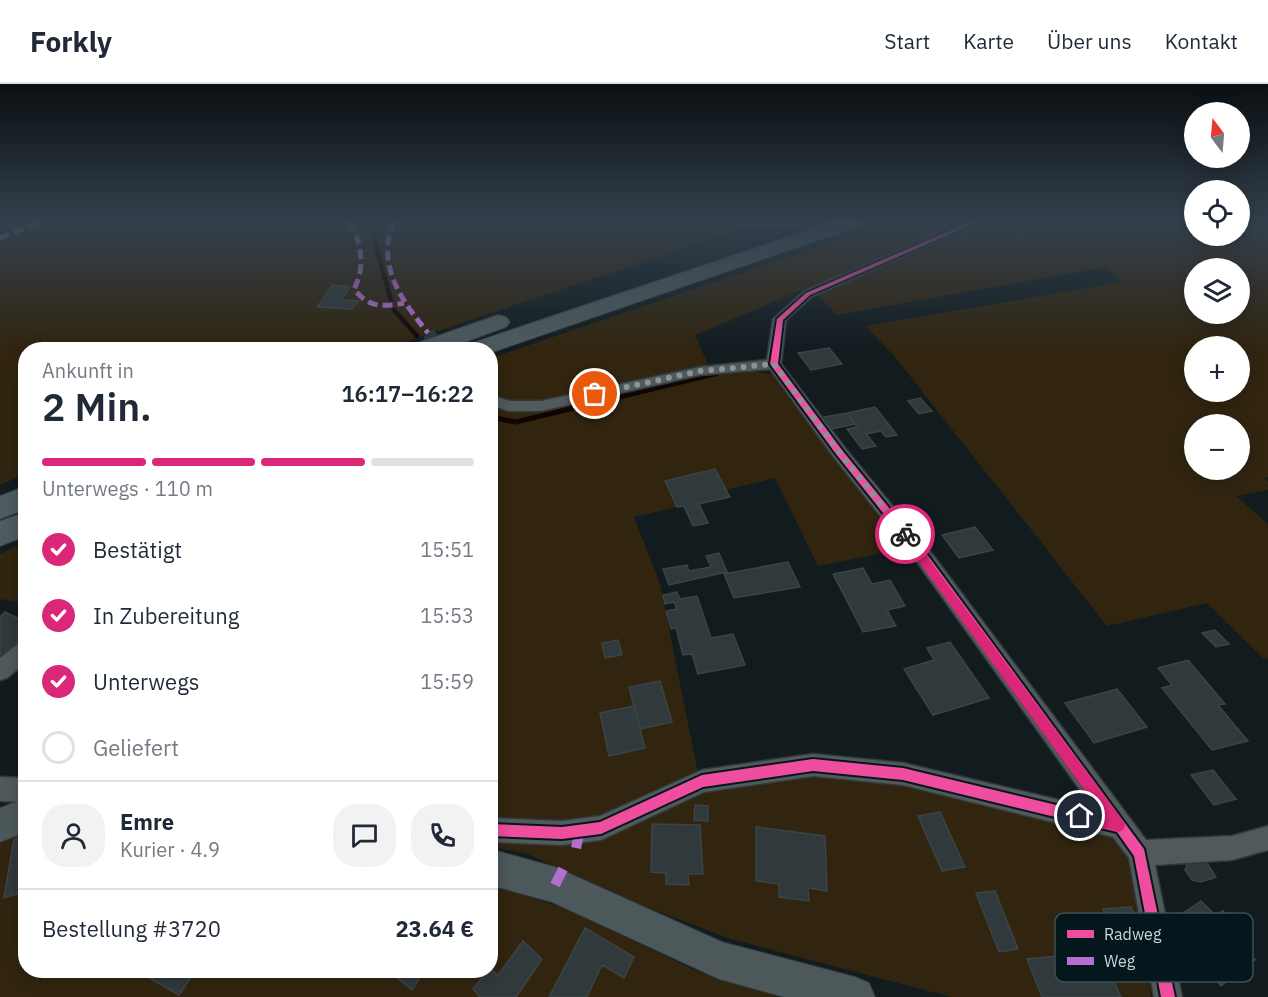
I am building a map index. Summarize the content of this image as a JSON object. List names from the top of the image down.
{
  "legend": ["Radweg", "Weg"],
  "north": "top",
  "page": {
    "header": "Forkly",
    "nav": [
      "Start",
      "Karte",
      "Über uns",
      "Kontakt"
    ],
    "map_buttons": ["+", "−"],
    "heading": ["2 Min.", "Ankunft in", "16:17–16:22"],
    "panel": [
      "Emre",
      "Kurier · 4.9",
      "Bestellung #3720",
      "23.64 €"
    ],
    "bar": "Unterwegs · 110 m",
    "list": [
      ["Bestätigt", "15:51"],
      ["In Zubereitung", "15:53"],
      ["Unterwegs", "15:59"],
      "Geliefert"
    ]
  }
}
